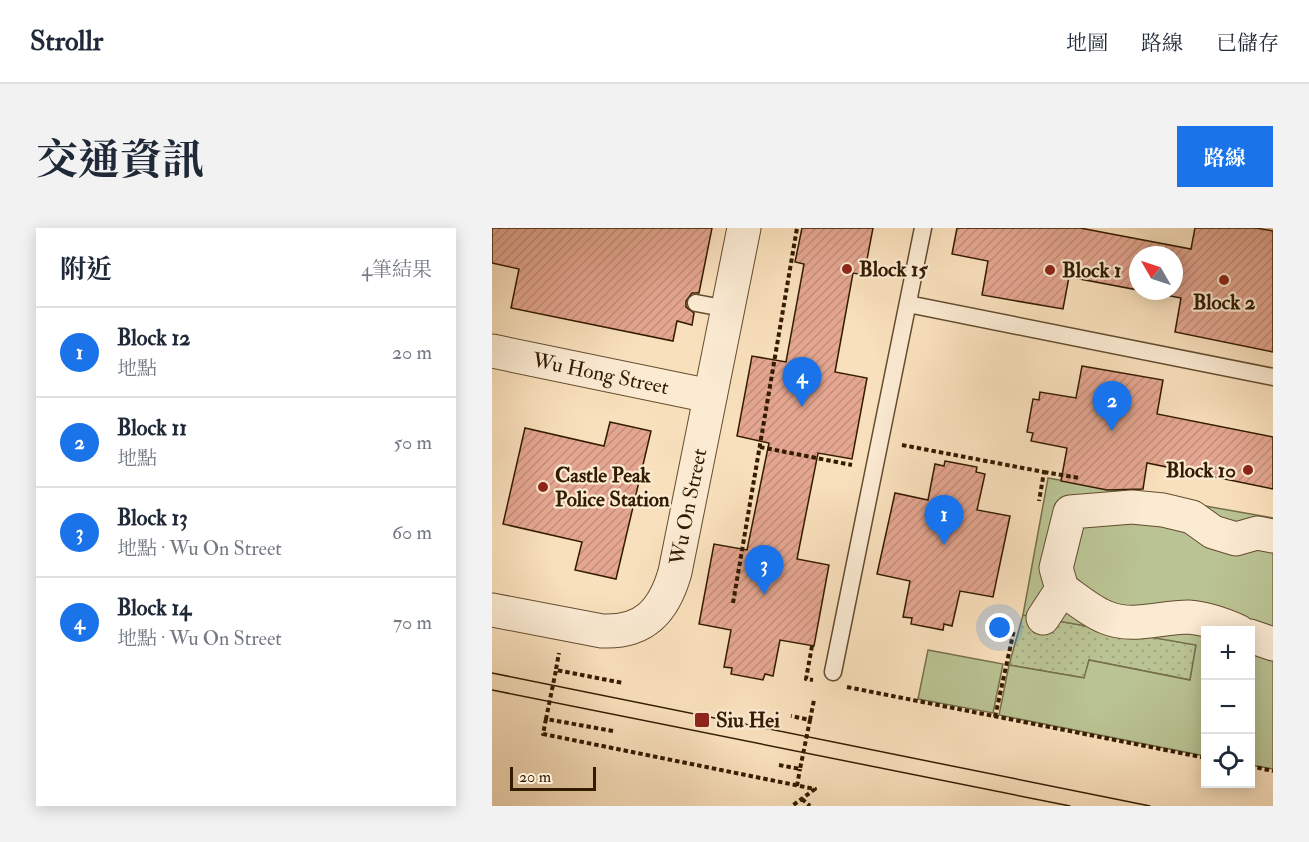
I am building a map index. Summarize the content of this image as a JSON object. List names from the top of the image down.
{
  "streets": {
    "street": ["Wu Hong Street", "Wu On Street"]
  },
  "crossings": [
    ["Wu Hong Street", "Wu On Street"]
  ],
  "places": {
    "other": [
      "Block 15",
      "Block 1",
      "Block 2",
      "Block 10",
      "Castle Peak Police Station"
    ],
    "transit": ["Siu Hei"]
  },
  "scale_bar": "20 m",
  "north": "top left",
  "page": {
    "header": "Strollr",
    "nav": ["地圖", "路線", "已儲存"],
    "title": "交通資訊",
    "buttons": "路線",
    "heading": ["附近", "4筆結果"],
    "list": [
      {
        "mark": "1",
        "name": "Block 12",
        "note": "地點",
        "value": "20 m"
      },
      {
        "mark": "2",
        "name": "Block 11",
        "note": "地點",
        "value": "50 m"
      },
      {
        "mark": "3",
        "name": "Block 13",
        "note": "地點 · Wu On Street",
        "value": "60 m"
      },
      {
        "mark": "4",
        "name": "Block 14",
        "note": "地點 · Wu On Street",
        "value": "70 m"
      }
    ],
    "pins": [
      "4",
      "2",
      "1",
      "3"
    ],
    "map_buttons": ["+", "−"],
    "scale": "20 m"
  }
}
